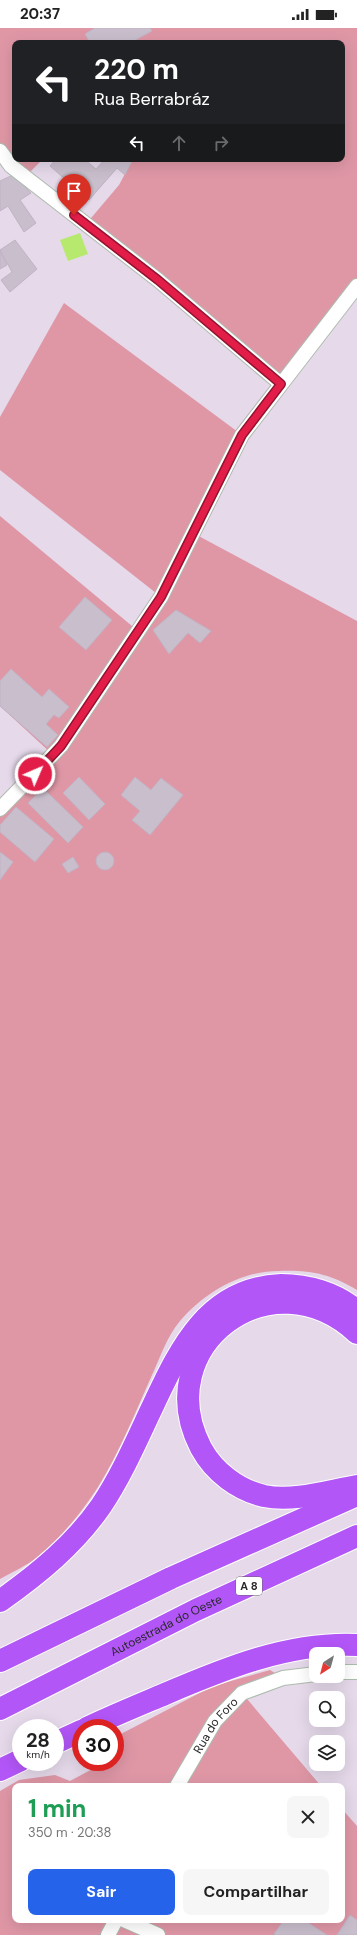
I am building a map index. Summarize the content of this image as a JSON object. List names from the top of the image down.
{
  "streets": {
    "highway": ["A 8", "Autoestrada do Oeste"],
    "street": ["Rua do Foro"]
  },
  "north": "bottom left",
  "page": {
    "status": "20:37",
    "turn": ["220 m", "Rua Berrabráz"],
    "speed": "28 km/h",
    "limit": "30",
    "heading": ["1 min", "350 m · 20:38"],
    "buttons": ["Sair", "Compartilhar"]
  }
}
